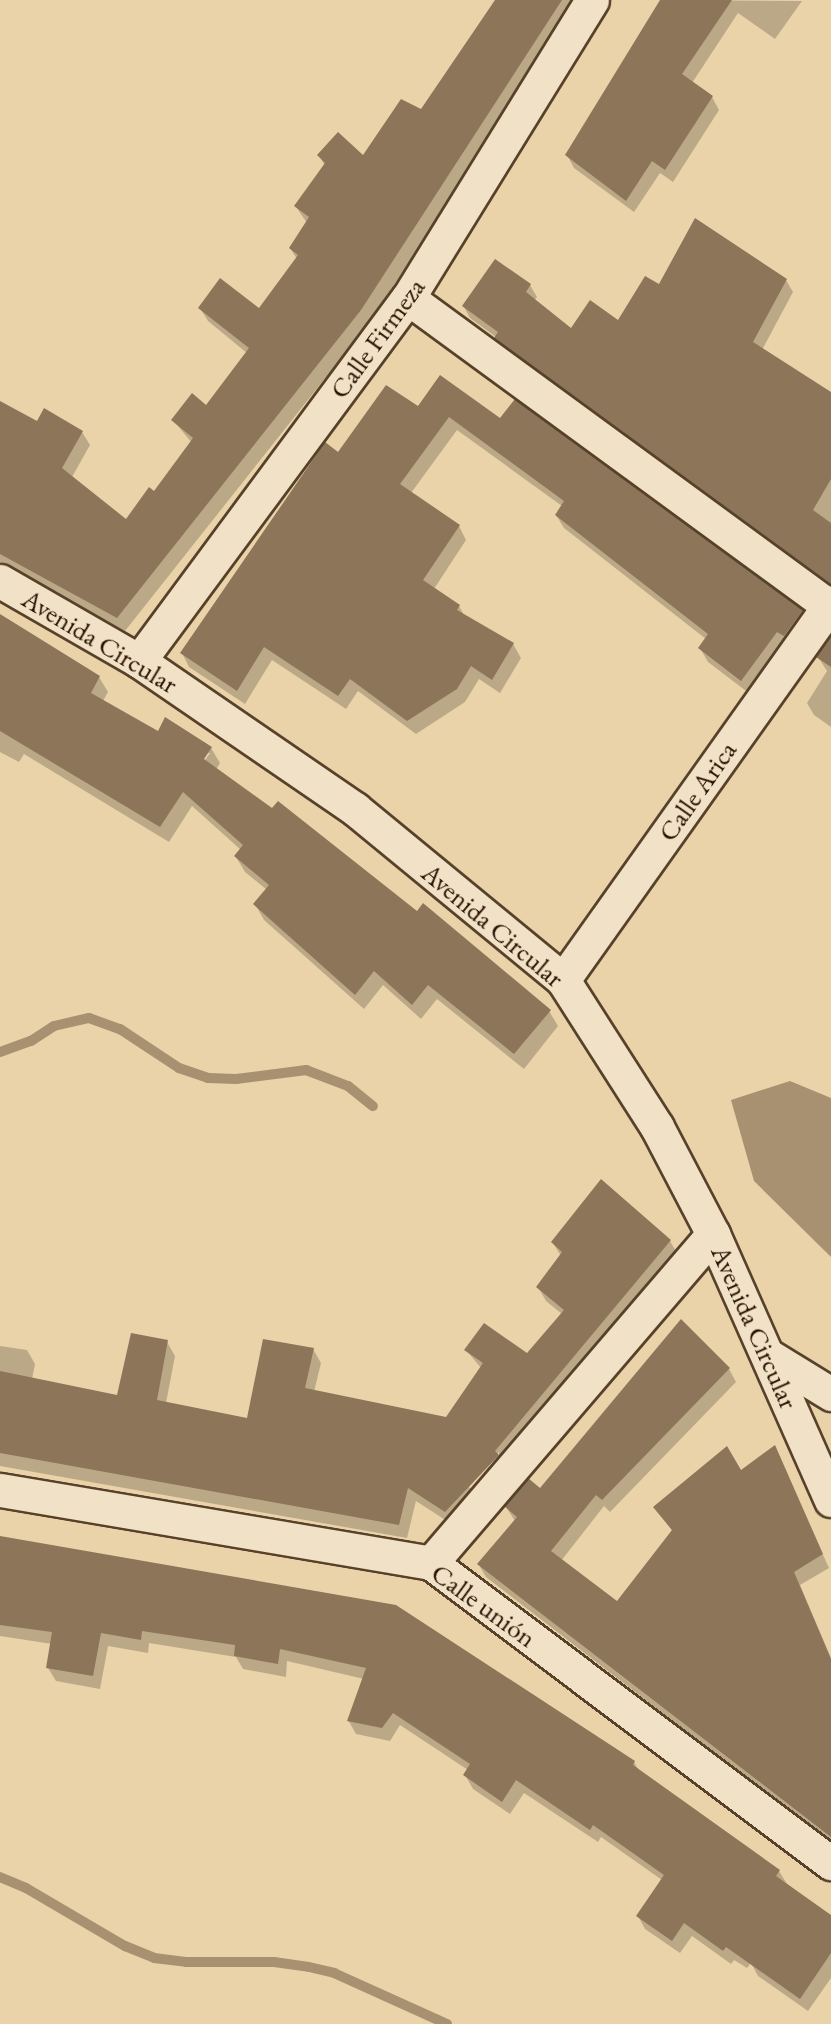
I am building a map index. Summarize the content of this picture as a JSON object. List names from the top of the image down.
{
  "streets": {
    "street": [
      "Calle Firmeza",
      "Avenida Circular",
      "Calle Arica",
      "Calle unión"
    ]
  },
  "crossings": [
    ["Calle Firmeza", "Avenida Circular"],
    ["Avenida Circular", "Calle Arica"]
  ]
}
